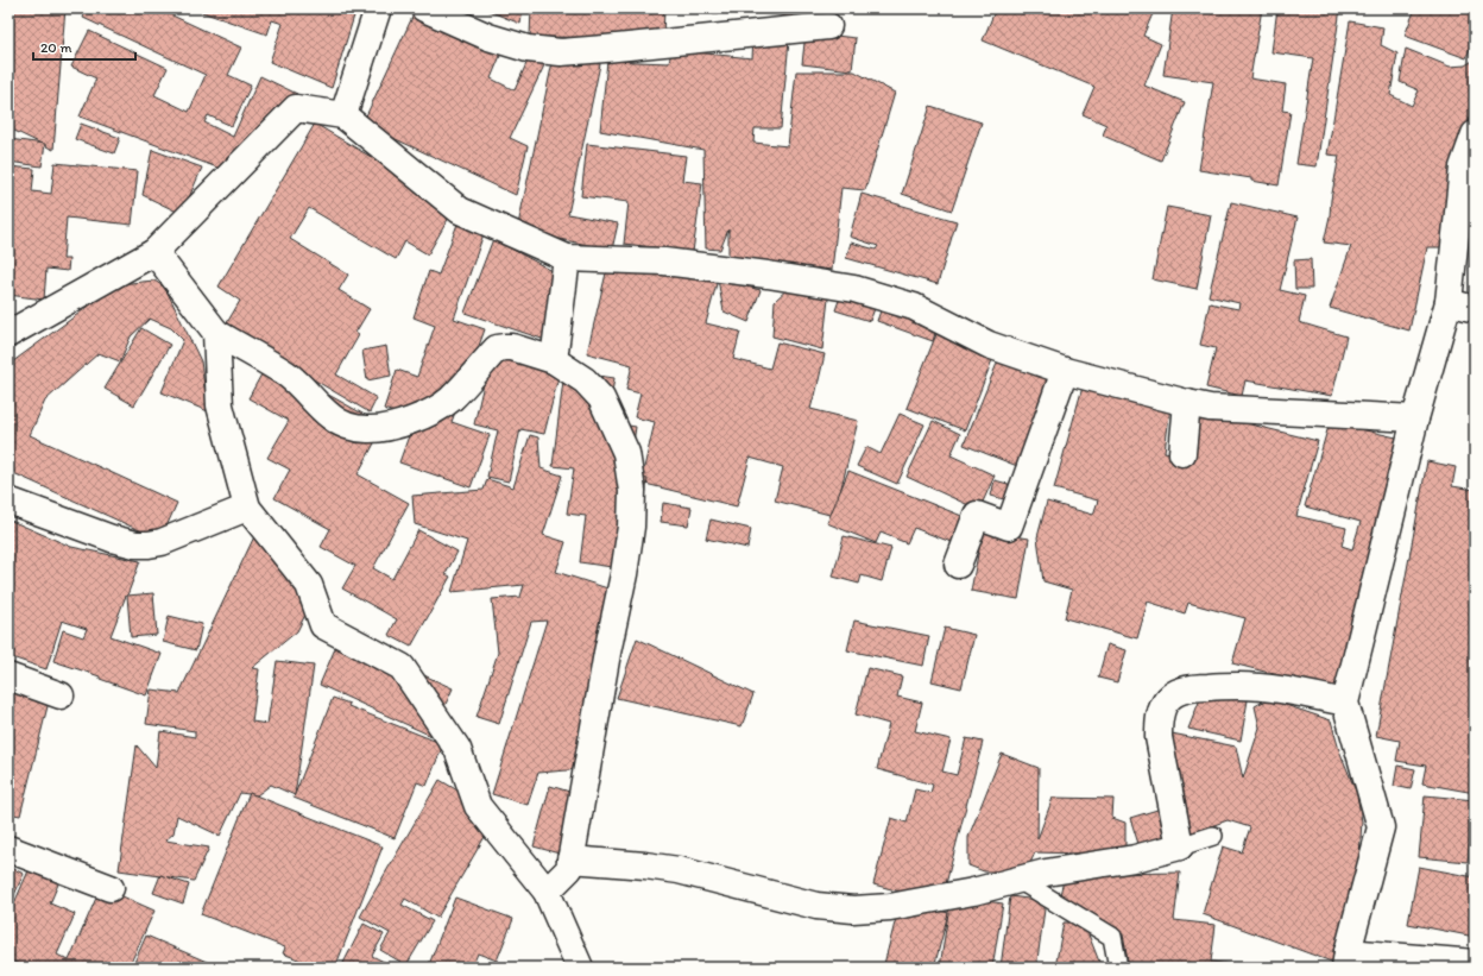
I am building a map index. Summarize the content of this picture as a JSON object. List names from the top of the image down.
{
  "scale_bar": "20 m"
}
